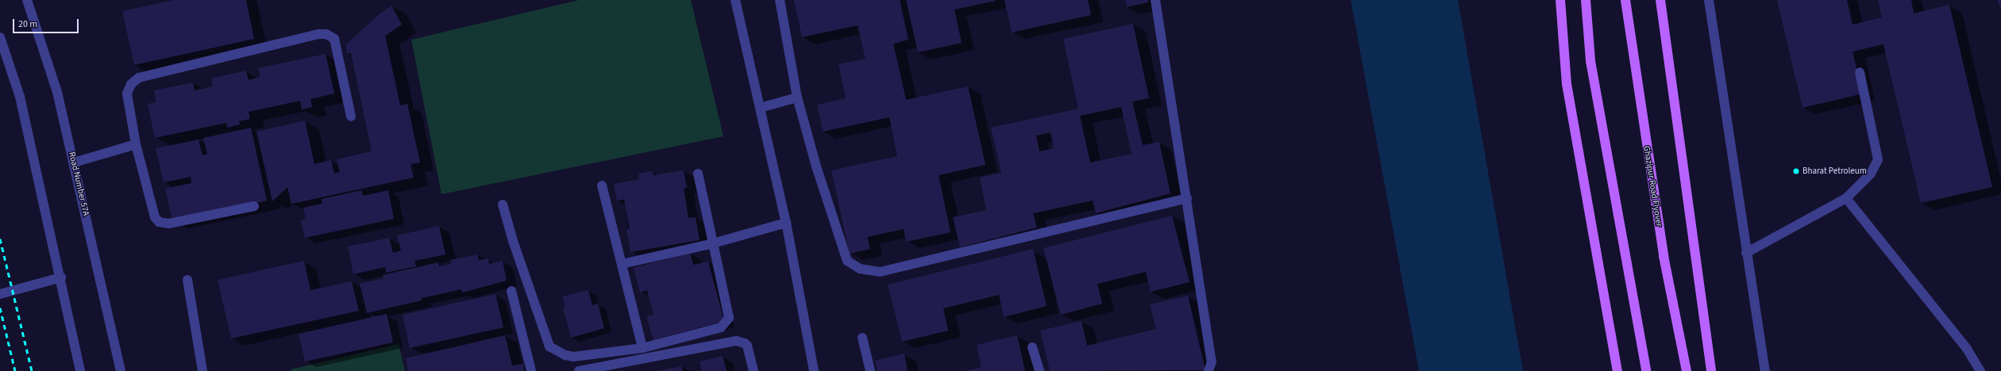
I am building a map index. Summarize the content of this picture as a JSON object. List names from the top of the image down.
{
  "streets": {
    "main road": ["Ghazipur Road Flyover"],
    "street": ["Road Number 57A"]
  },
  "places": ["Bharat Petroleum"],
  "scale_bar": "20 m"
}
